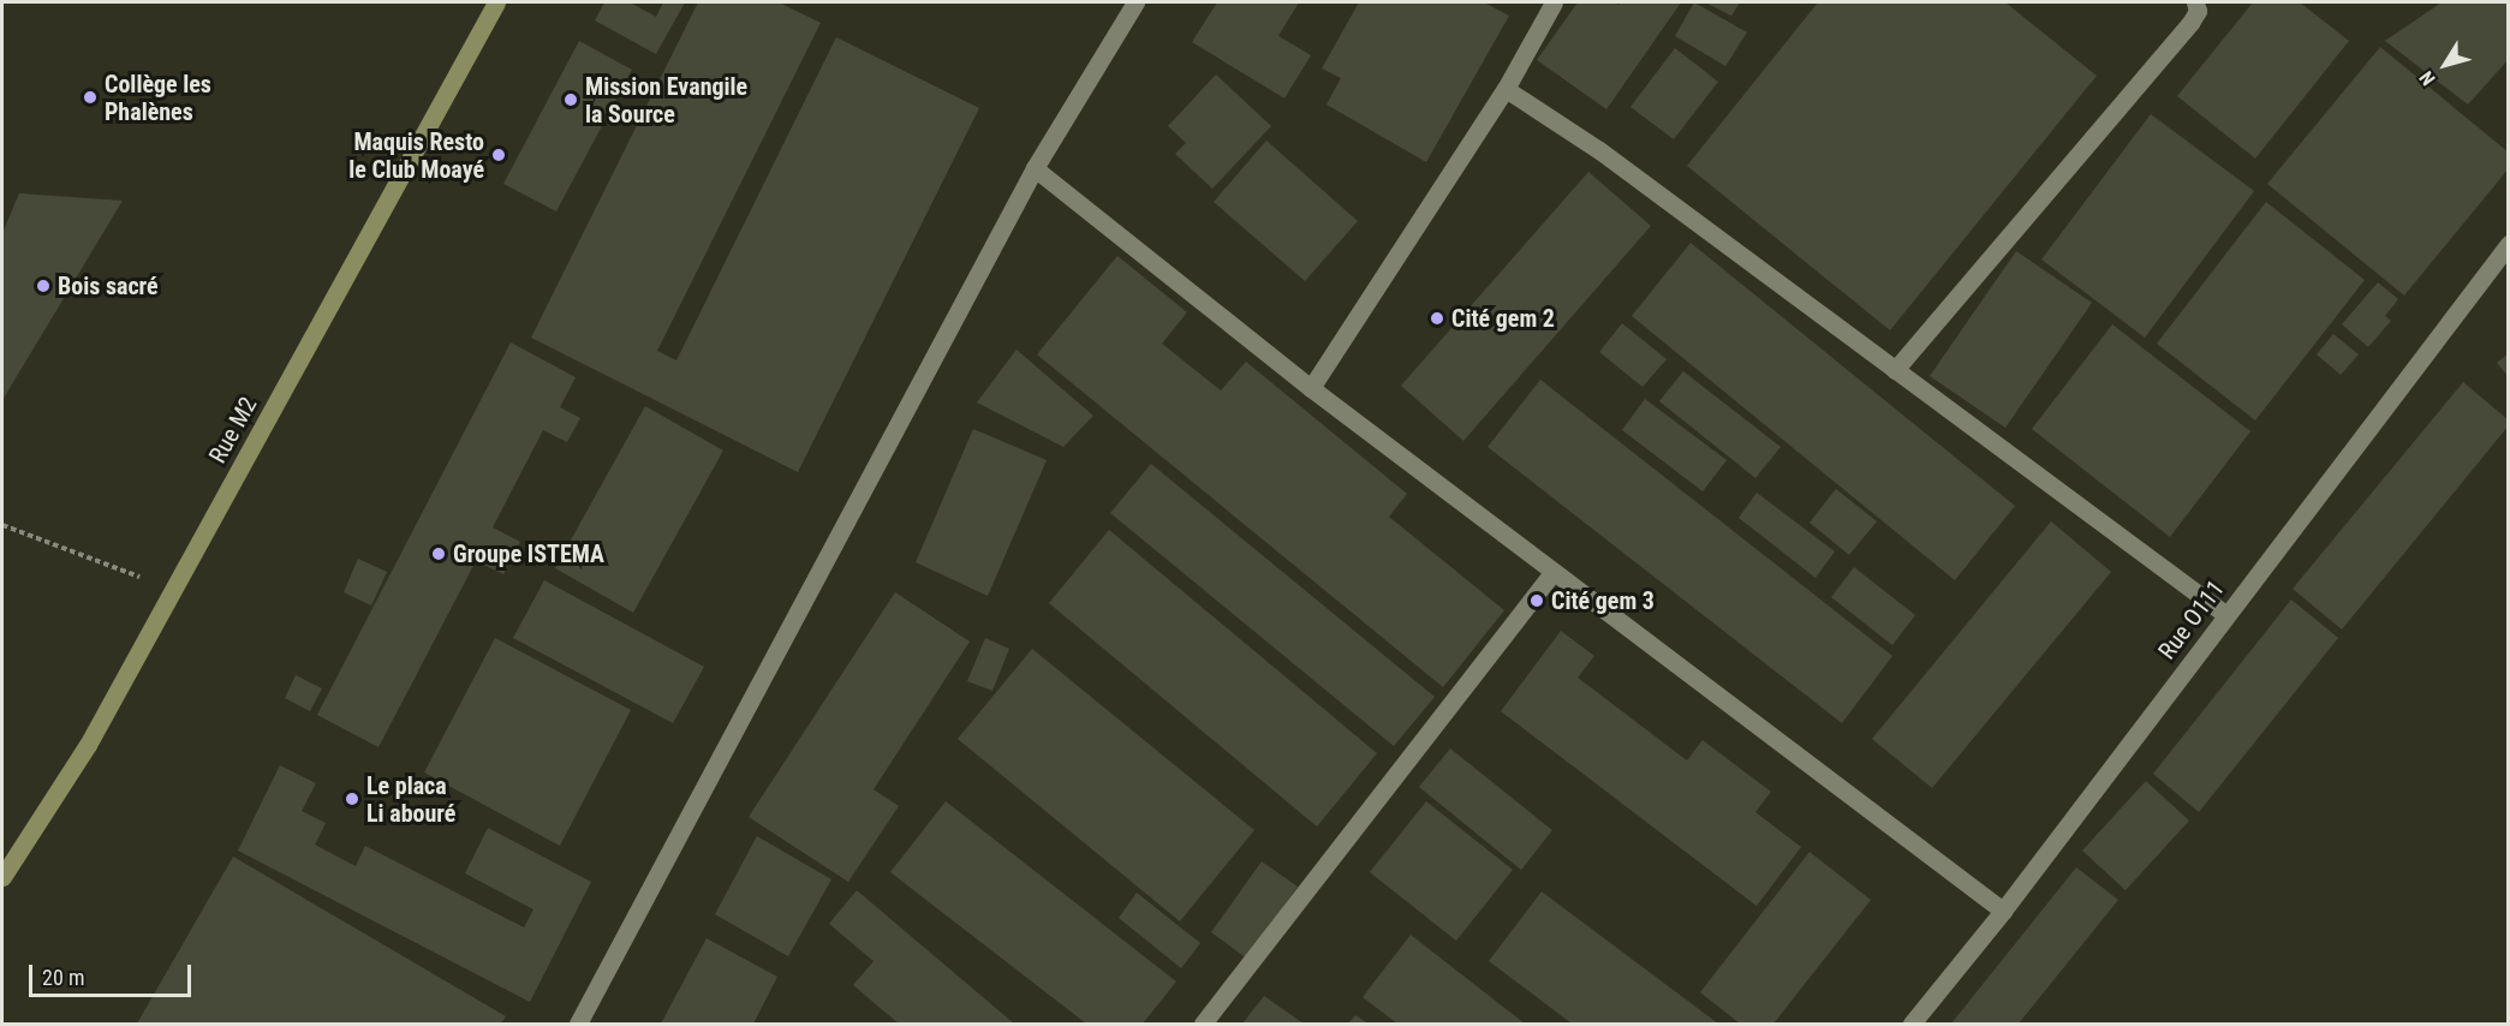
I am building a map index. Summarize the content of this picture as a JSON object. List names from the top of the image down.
{
  "streets": {
    "main road": ["Rue M2"],
    "street": ["Rue O111"]
  },
  "places": [
    "Collège les Phalènes",
    "Mission Evangile la Source",
    "Maquis Resto le Club Moayé",
    "Bois sacré",
    "Cité gem 2",
    "Groupe ISTEMA",
    "Cité gem 3",
    "Le placa Li abouré"
  ],
  "scale_bar": "20 m",
  "north": "bottom left"
}
